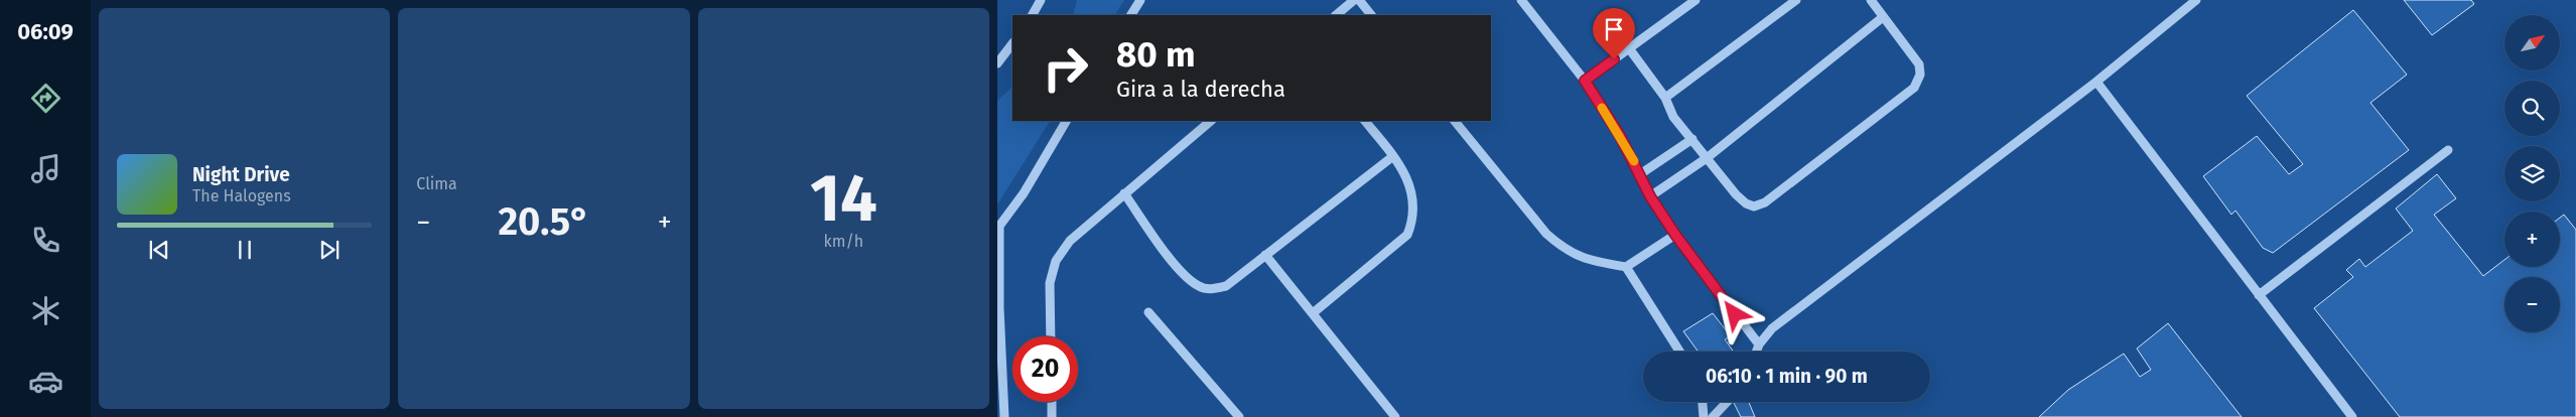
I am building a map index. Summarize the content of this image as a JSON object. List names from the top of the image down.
{
  "north": "top right",
  "page": {
    "tabs": "06:09",
    "tile": [
      "Clima",
      ["14", "km/h"]
    ],
    "map_buttons": ["+", "−"],
    "turn": ["80 m", "Gira a la derecha"],
    "song": ["Night Drive", "The Halogens"],
    "heat": ["−", "20.5°", "+"],
    "limit": "20",
    "trip": "06:10 · 1 min · 90 m"
  }
}
